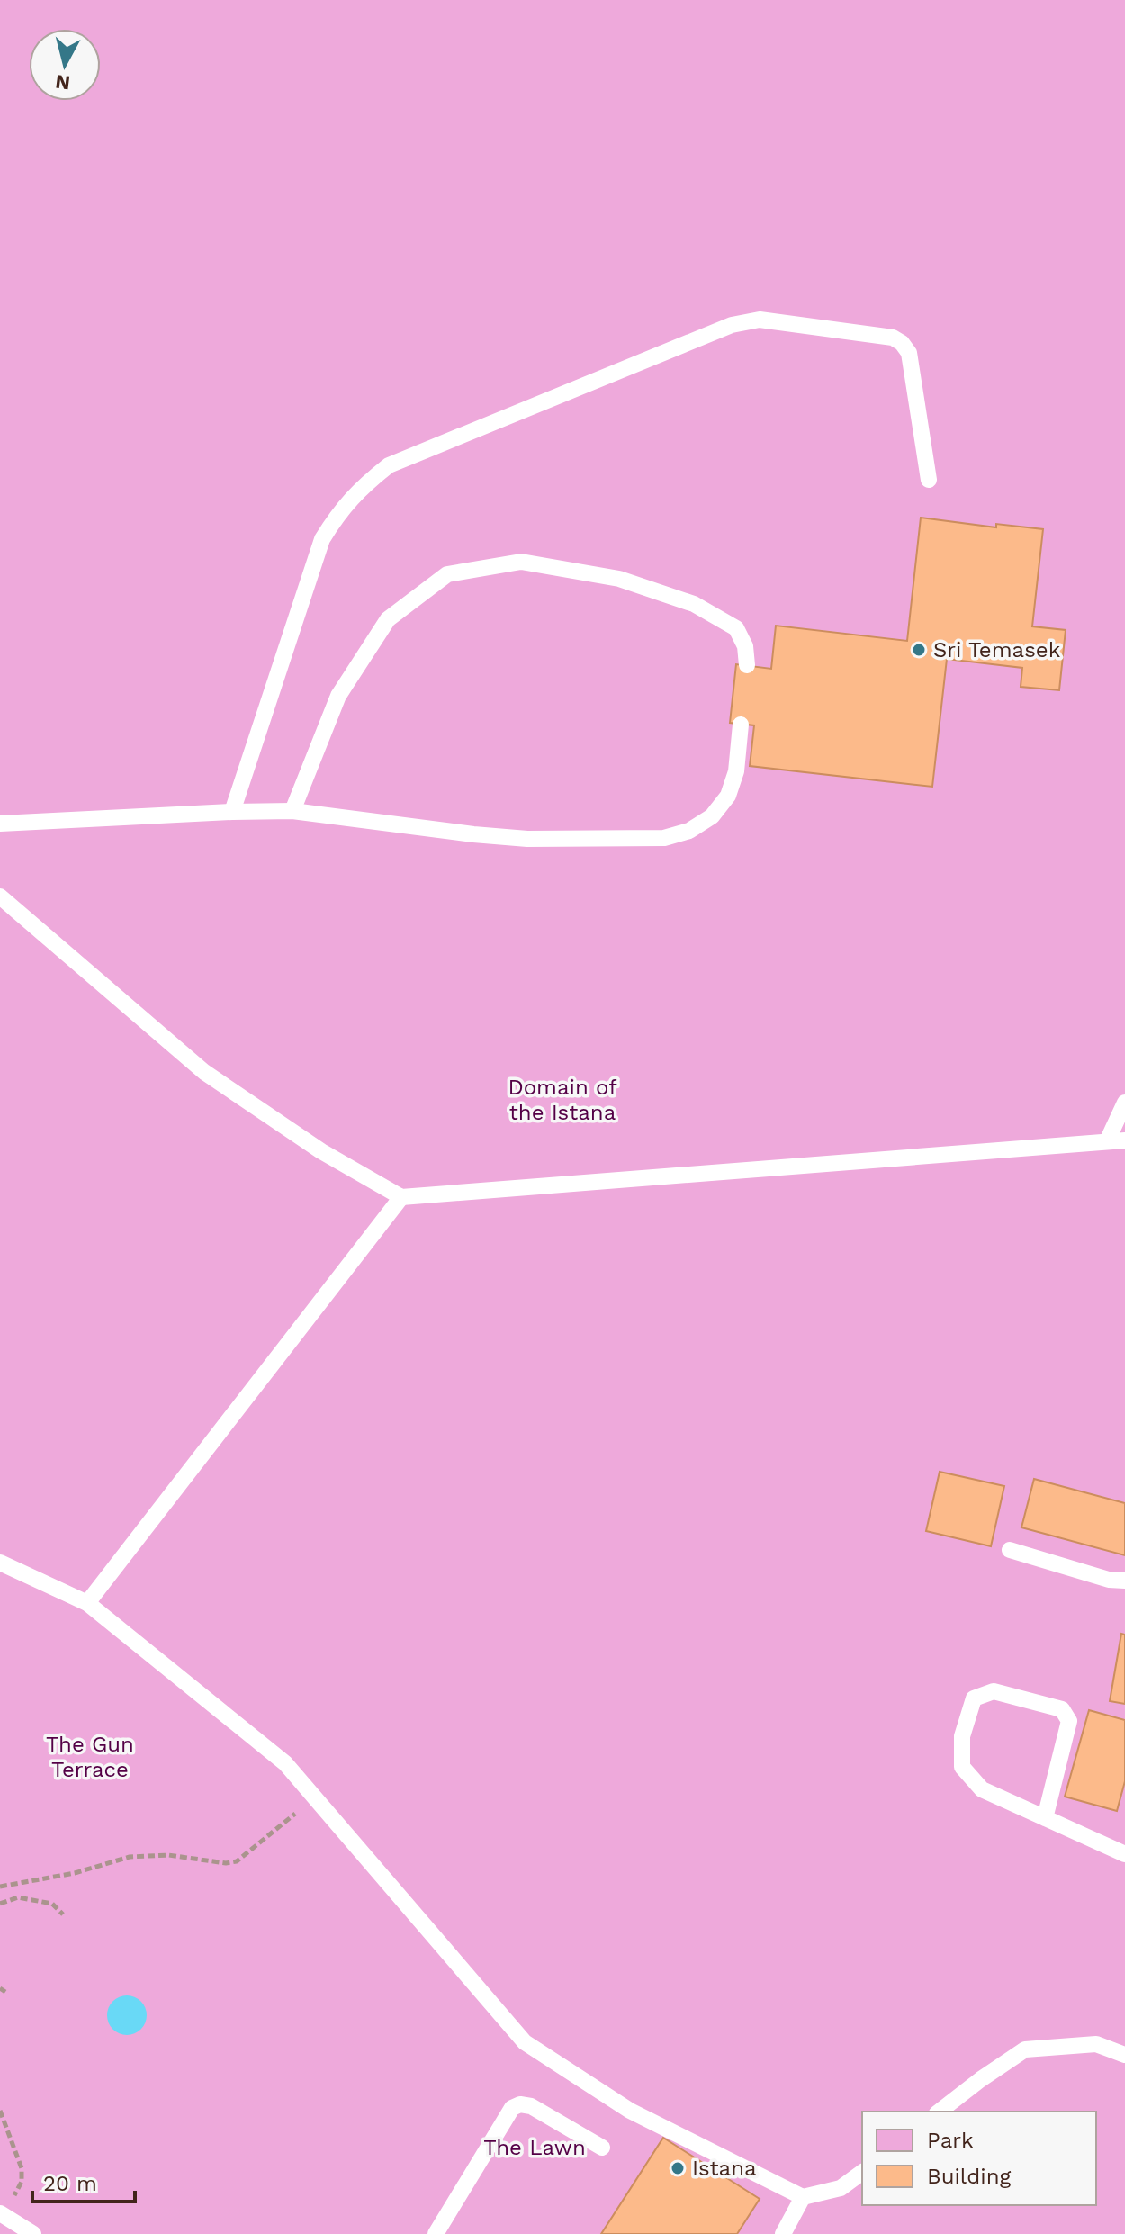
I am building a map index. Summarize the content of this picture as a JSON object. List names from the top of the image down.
{
  "parks": ["Domain of the Istana", "The Gun Terrace", "The Lawn"],
  "places": ["Sri Temasek", "Istana"],
  "legend": ["Park", "Building"],
  "scale_bar": "20 m",
  "north": "bottom"
}
